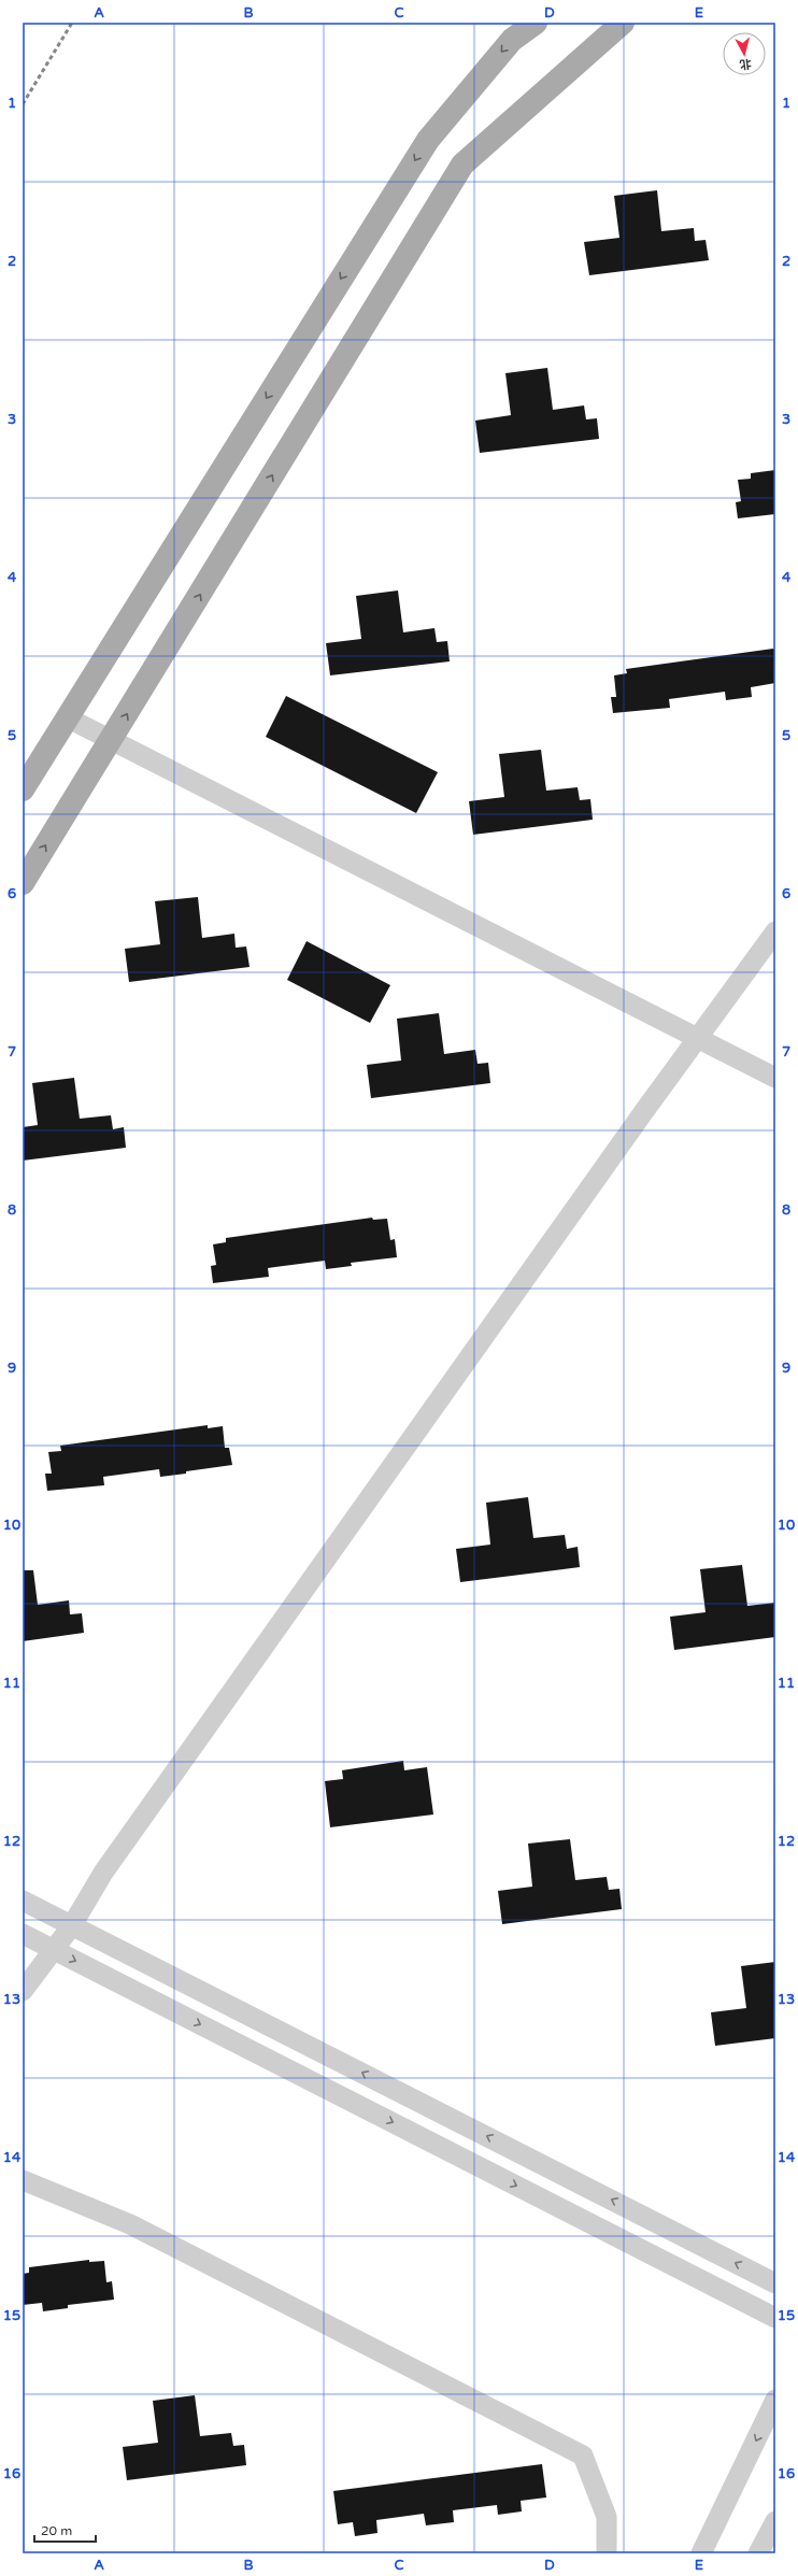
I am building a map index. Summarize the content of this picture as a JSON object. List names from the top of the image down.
{
  "scale_bar": "20 m",
  "north": "bottom",
  "grid": {
    "columns": [
      "A",
      "B",
      "C",
      "D",
      "E"
    ],
    "rows": [
      "1",
      "2",
      "3",
      "4",
      "5",
      "6",
      "7",
      "8",
      "9",
      "10",
      "11",
      "12",
      "13",
      "14",
      "15",
      "16"
    ]
  }
}
